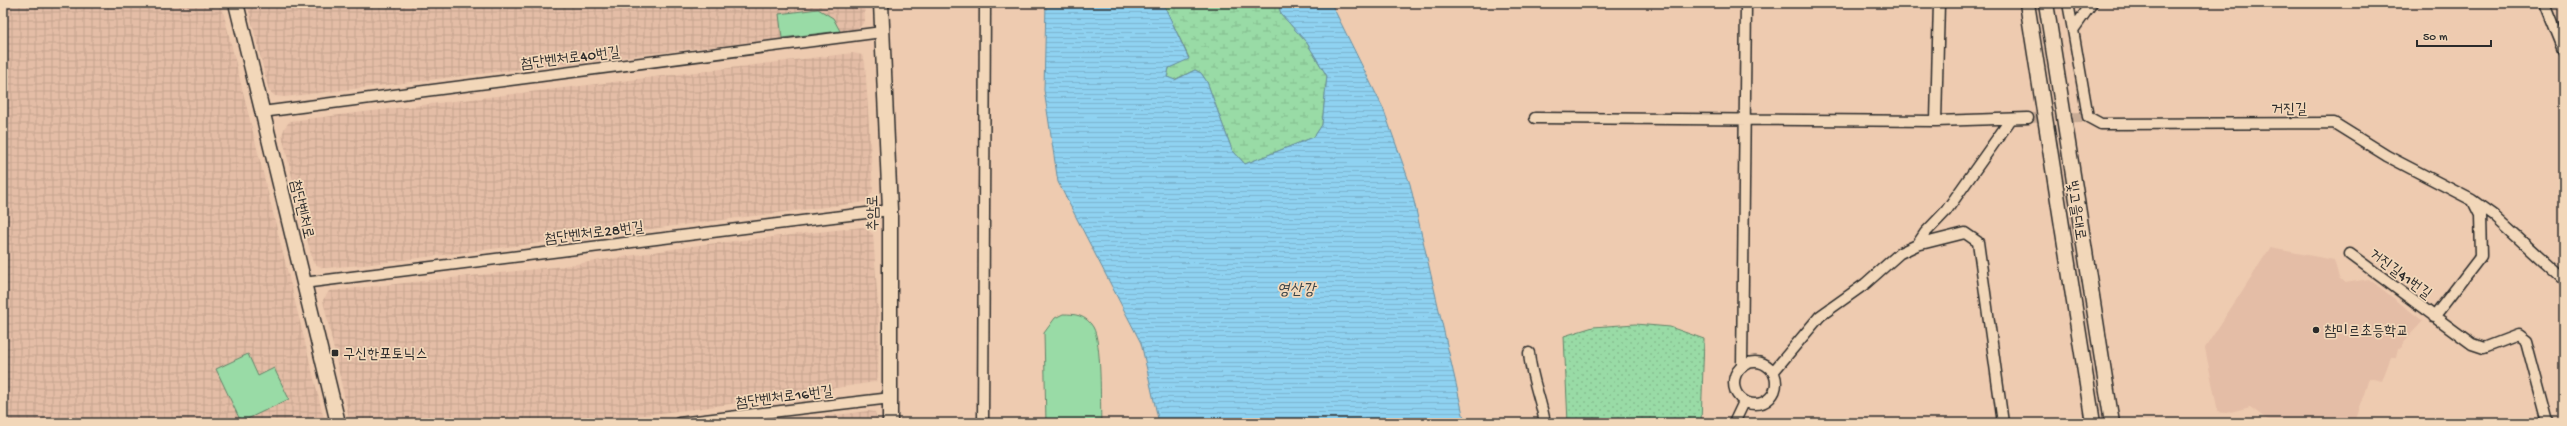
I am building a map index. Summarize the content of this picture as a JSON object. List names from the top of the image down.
{
  "streets": {
    "street": [
      "첨단벤처로40번길",
      "거진길",
      "첨단벤처로",
      "빛고을대로",
      "추암로",
      "첨단벤처로28번길",
      "거진길41번길",
      "첨단벤처로16번길"
    ]
  },
  "crossings": [
    ["첨단벤처로40번길", "첨단벤처로"],
    ["첨단벤처로40번길", "추암로"],
    ["거진길", "거진길41번길"],
    ["첨단벤처로", "첨단벤처로28번길"],
    ["추암로", "첨단벤처로28번길"],
    ["추암로", "첨단벤처로16번길"]
  ],
  "water": ["영산강"],
  "places": {
    "other": ["참미르초등학교"],
    "transit": ["구신한포토닉스"]
  },
  "scale_bar": "50 m"
}
